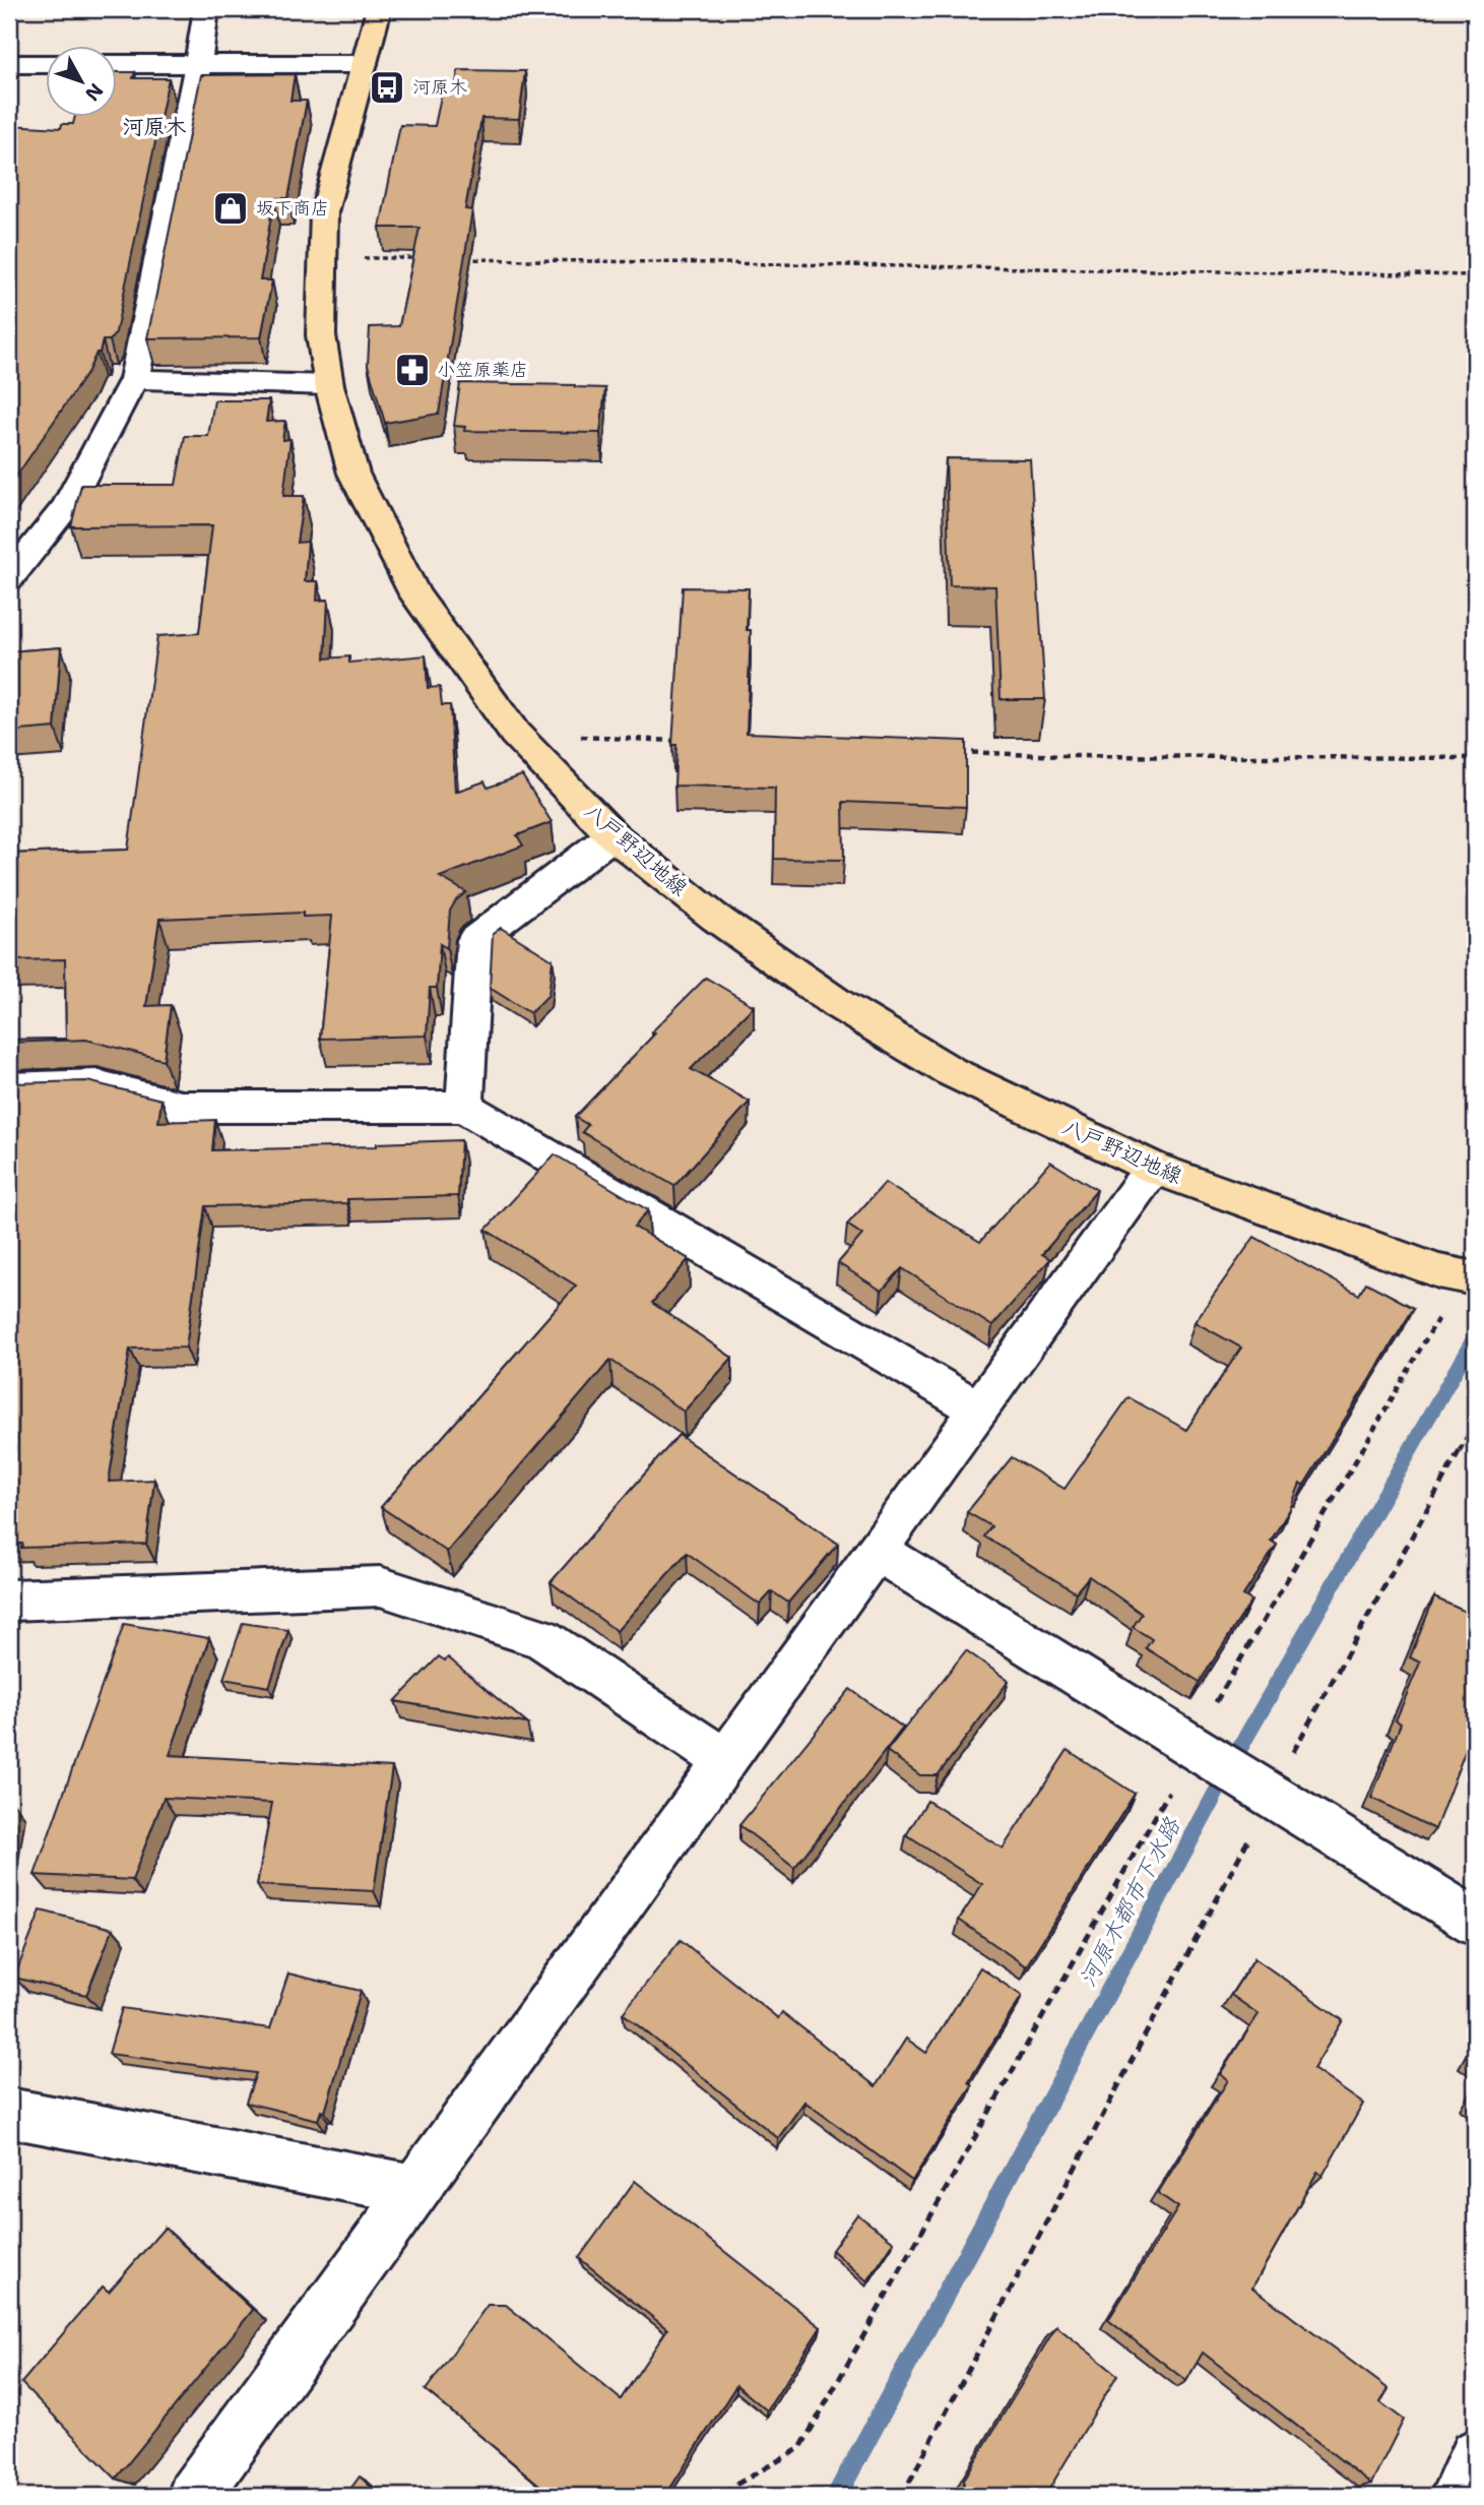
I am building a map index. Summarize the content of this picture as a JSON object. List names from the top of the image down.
{
  "streets": {
    "main road": ["八戸野辺地線"]
  },
  "districts": ["河原木"],
  "water": ["河原木都市下水路"],
  "places": {
    "bus stop": ["河原木"],
    "shop": ["坂下商店"],
    "pharmacy": ["小笠原薬店"]
  },
  "north": "bottom right"
}
